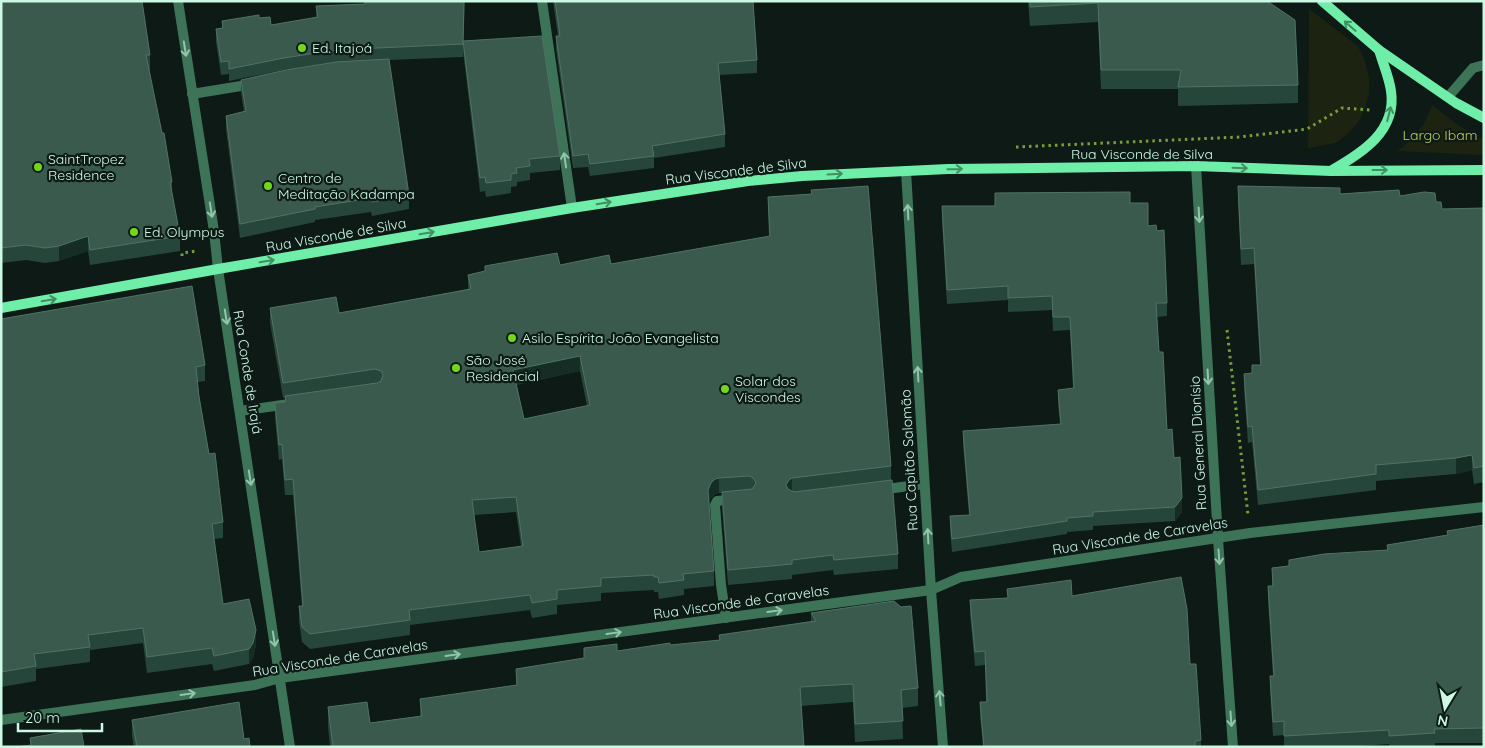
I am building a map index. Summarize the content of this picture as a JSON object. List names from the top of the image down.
{
  "streets": {
    "main road": ["Rua Visconde de Silva"],
    "street": [
      "Rua Conde de Irajá",
      "Rua General Dionísio",
      "Rua Capitão Salomão",
      "Rua Visconde de Caravelas"
    ]
  },
  "crossings": [
    ["Rua Visconde de Silva", "Rua Conde de Irajá"],
    ["Rua Visconde de Silva", "Rua General Dionísio"],
    ["Rua Visconde de Silva", "Rua Capitão Salomão"],
    ["Rua Conde de Irajá", "Rua Visconde de Caravelas"],
    ["Rua General Dionísio", "Rua Visconde de Caravelas"],
    ["Rua Capitão Salomão", "Rua Visconde de Caravelas"]
  ],
  "one_way": [
    "Rua Visconde de Silva",
    "Rua Conde de Irajá",
    "Rua General Dionísio",
    "Rua Capitão Salomão",
    "Rua Visconde de Caravelas"
  ],
  "parks": ["Largo Ibam"],
  "places": [
    "Ed. Itajoá",
    "SaintTropez Residence",
    "Centro de Meditação Kadampa",
    "Ed. Olympus",
    "Asilo Espírita João Evangelista",
    "São José Residencial",
    "Solar dos Viscondes"
  ],
  "scale_bar": "20 m",
  "north": "bottom"
}
